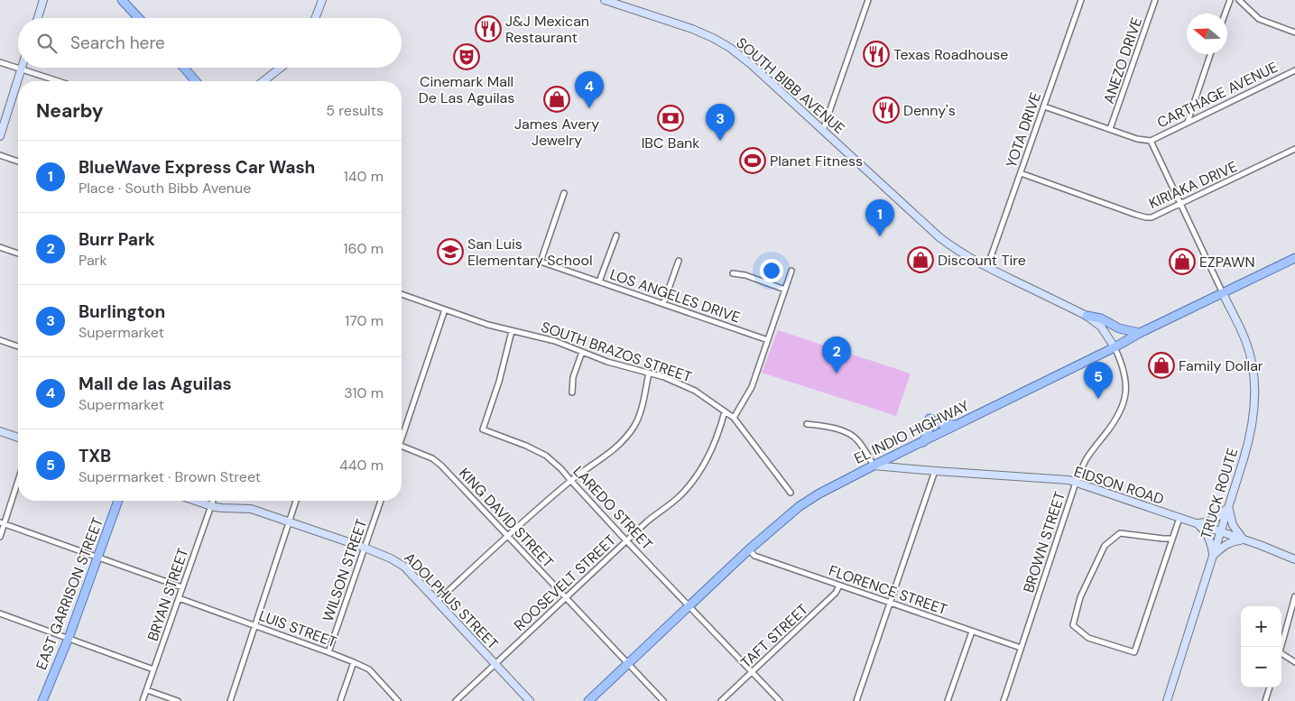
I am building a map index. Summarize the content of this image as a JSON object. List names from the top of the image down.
{
  "streets": {
    "main road": ["EL INDIO HIGHWAY", "EAST GARRISON STREET"],
    "street": [
      "ANEZO DRIVE",
      "SOUTH BIBB AVENUE",
      "CARTHAGE AVENUE",
      "YOTA DRIVE",
      "KIRIAKA DRIVE",
      "LOS ANGELES DRIVE",
      "SOUTH BRAZOS STREET",
      "EIDSON ROAD",
      "TRUCK ROUTE",
      "LAREDO STREET",
      "KING DAVID STREET",
      "BROWN STREET",
      "WILSON STREET",
      "ROOSEVELT STREET",
      "FLORENCE STREET",
      "BRYAN STREET",
      "ADOLPHUS STREET",
      "LUIS STREET",
      "TAFT STREET"
    ]
  },
  "crossings": [
    ["SOUTH BIBB AVENUE", "YOTA DRIVE"],
    ["SOUTH BIBB AVENUE", "EL INDIO HIGHWAY"],
    ["SOUTH BIBB AVENUE", "BROWN STREET"],
    ["YOTA DRIVE", "KIRIAKA DRIVE"],
    ["SOUTH BRAZOS STREET", "LAREDO STREET"],
    ["SOUTH BRAZOS STREET", "ROOSEVELT STREET"],
    ["EL INDIO HIGHWAY", "EIDSON ROAD"],
    ["EL INDIO HIGHWAY", "TRUCK ROUTE"],
    ["EL INDIO HIGHWAY", "LAREDO STREET"],
    ["EL INDIO HIGHWAY", "KING DAVID STREET"],
    ["EL INDIO HIGHWAY", "BROWN STREET"],
    ["EL INDIO HIGHWAY", "FLORENCE STREET"],
    ["EIDSON ROAD", "TRUCK ROUTE"],
    ["EIDSON ROAD", "BROWN STREET"],
    ["LAREDO STREET", "ROOSEVELT STREET"],
    ["LAREDO STREET", "TAFT STREET"],
    ["KING DAVID STREET", "ROOSEVELT STREET"],
    ["BROWN STREET", "FLORENCE STREET"],
    ["WILSON STREET", "ADOLPHUS STREET"],
    ["WILSON STREET", "LUIS STREET"],
    ["ROOSEVELT STREET", "ADOLPHUS STREET"],
    ["FLORENCE STREET", "TAFT STREET"],
    ["BRYAN STREET", "ADOLPHUS STREET"],
    ["BRYAN STREET", "LUIS STREET"]
  ],
  "places": {
    "restaurant": ["J&J Mexican Restaurant", "Texas Roadhouse", "Denny's"],
    "theatre": ["Cinemark Mall De Las Aguilas"],
    "shop": [
      "James Avery Jewelry",
      "Discount Tire",
      "EZPAWN",
      "Family Dollar"
    ],
    "bank": ["IBC Bank"],
    "sports": ["Planet Fitness"],
    "school or university": ["San Luis Elementary School"]
  },
  "north": "left",
  "page": {
    "search": "Search here",
    "pins": [
      "4",
      "3",
      "1",
      "2",
      "5"
    ],
    "heading": ["Nearby", "5 results"],
    "list": [
      {
        "mark": "1",
        "name": "BlueWave Express Car Wash",
        "note": "Place · South Bibb Avenue",
        "value": "140 m"
      },
      {
        "mark": "2",
        "name": "Burr Park",
        "note": "Park",
        "value": "160 m"
      },
      {
        "mark": "3",
        "name": "Burlington",
        "note": "Supermarket",
        "value": "170 m"
      },
      {
        "mark": "4",
        "name": "Mall de las Aguilas",
        "note": "Supermarket",
        "value": "310 m"
      },
      {
        "mark": "5",
        "name": "TXB",
        "note": "Supermarket · Brown Street",
        "value": "440 m"
      }
    ],
    "map_buttons": ["+", "−"]
  }
}
